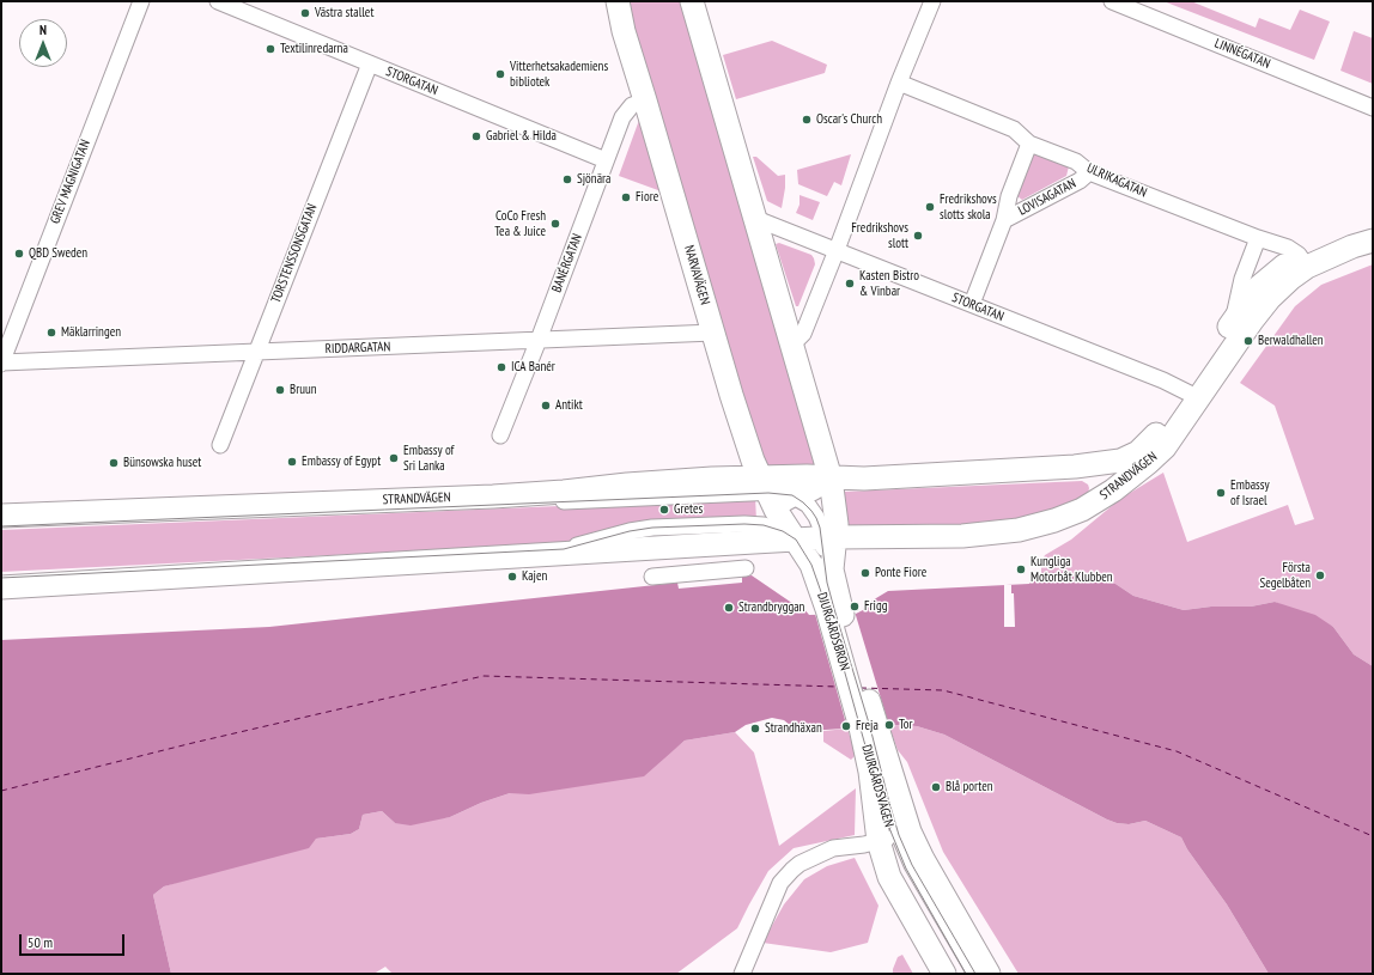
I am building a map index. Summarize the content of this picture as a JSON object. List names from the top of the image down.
{
  "streets": {
    "street": [
      "LINNÉGATAN",
      "STORGATAN",
      "ULRIKAGATAN",
      "GREV MAGNIGATAN",
      "LOVISAGATAN",
      "TORSTENSSONSGATAN",
      "BANÉRGATAN",
      "NARVAVÄGEN",
      "RIDDARGATAN",
      "STRANDVÄGEN",
      "DJURGÅRDSBRON",
      "DJURGÅRDSVÄGEN"
    ]
  },
  "crossings": [
    ["STORGATAN", "LOVISAGATAN"],
    ["STORGATAN", "TORSTENSSONSGATAN"],
    ["STORGATAN", "BANÉRGATAN"],
    ["STORGATAN", "NARVAVÄGEN"],
    ["STORGATAN", "STRANDVÄGEN"],
    ["ULRIKAGATAN", "LOVISAGATAN"],
    ["ULRIKAGATAN", "STRANDVÄGEN"],
    ["GREV MAGNIGATAN", "RIDDARGATAN"],
    ["TORSTENSSONSGATAN", "RIDDARGATAN"],
    ["BANÉRGATAN", "NARVAVÄGEN"],
    ["BANÉRGATAN", "RIDDARGATAN"],
    ["NARVAVÄGEN", "RIDDARGATAN"],
    ["NARVAVÄGEN", "STRANDVÄGEN"],
    ["NARVAVÄGEN", "DJURGÅRDSBRON"],
    ["STRANDVÄGEN", "DJURGÅRDSBRON"],
    ["DJURGÅRDSBRON", "DJURGÅRDSVÄGEN"]
  ],
  "places": [
    "Västra stallet",
    "Textilinredarna",
    "Vitterhetsakademiens bibliotek",
    "Oscar's Church",
    "Gabriel & Hilda",
    "Sjönära",
    "Fiore",
    "Fredrikshovs slotts skola",
    "CoCo Fresh Tea & Juice",
    "Fredrikshovs slott",
    "QBD Sweden",
    "Kasten Bistro & Vinbar",
    "Mäklarringen",
    "Berwaldhallen",
    "ICA Banér",
    "Bruun",
    "Antikt",
    "Embassy of Sri Lanka",
    "Embassy of Egypt",
    "Bünsowska huset",
    "Embassy of Israel",
    "Gretes",
    "Kungliga Motorbåt Klubben",
    "Ponte Fiore",
    "Första Segelbåten",
    "Kajen",
    "Frigg",
    "Strandbryggan",
    "Tor",
    "Freja",
    "Strandhäxan",
    "Blå porten"
  ],
  "scale_bar": "50 m",
  "north": "top"
}
